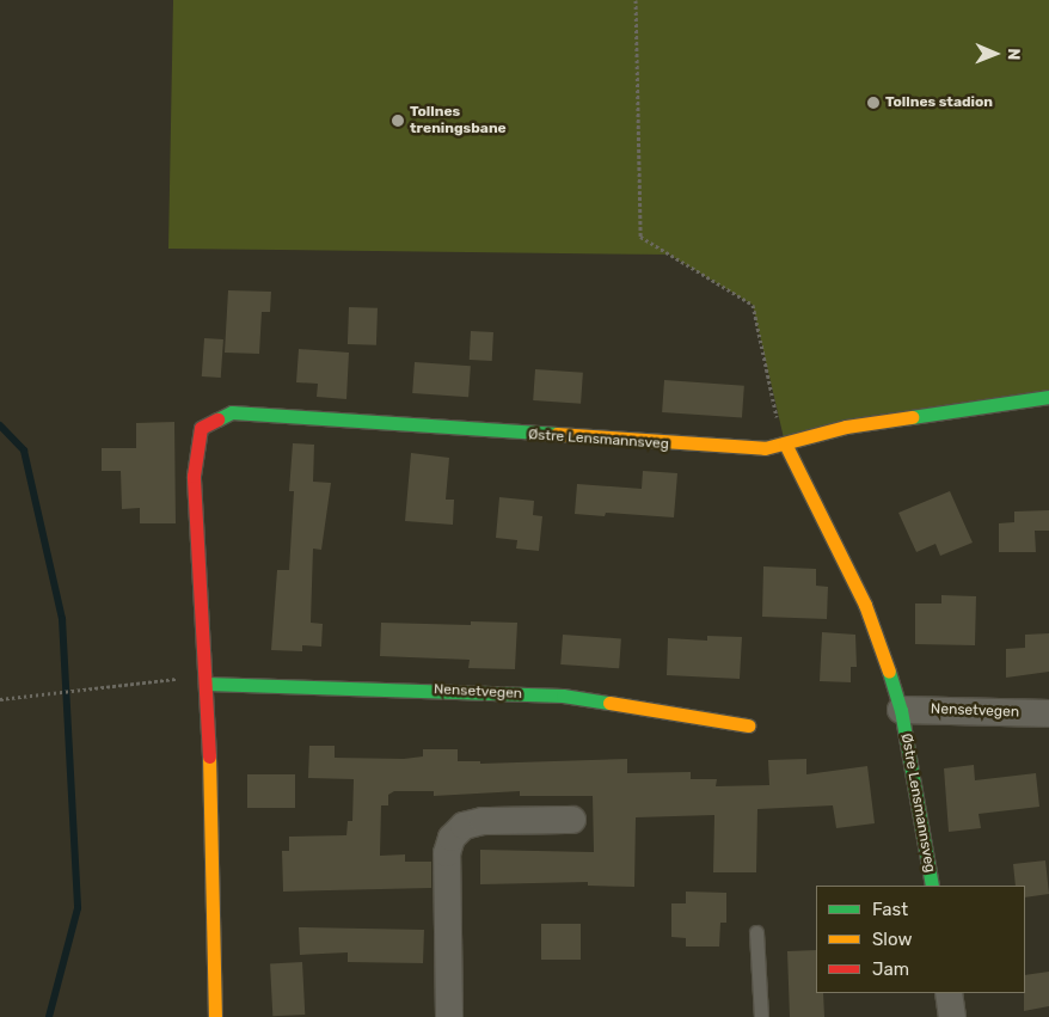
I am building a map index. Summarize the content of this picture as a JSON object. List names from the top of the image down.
{
  "streets": {
    "street": ["Østre Lensmannsveg", "Nensetvegen"]
  },
  "crossings": [
    ["Østre Lensmannsveg", "Nensetvegen"]
  ],
  "places": ["Tollnes stadion", "Tollnes treningsbane"],
  "legend": ["Fast", "Slow", "Jam"],
  "north": "right"
}
